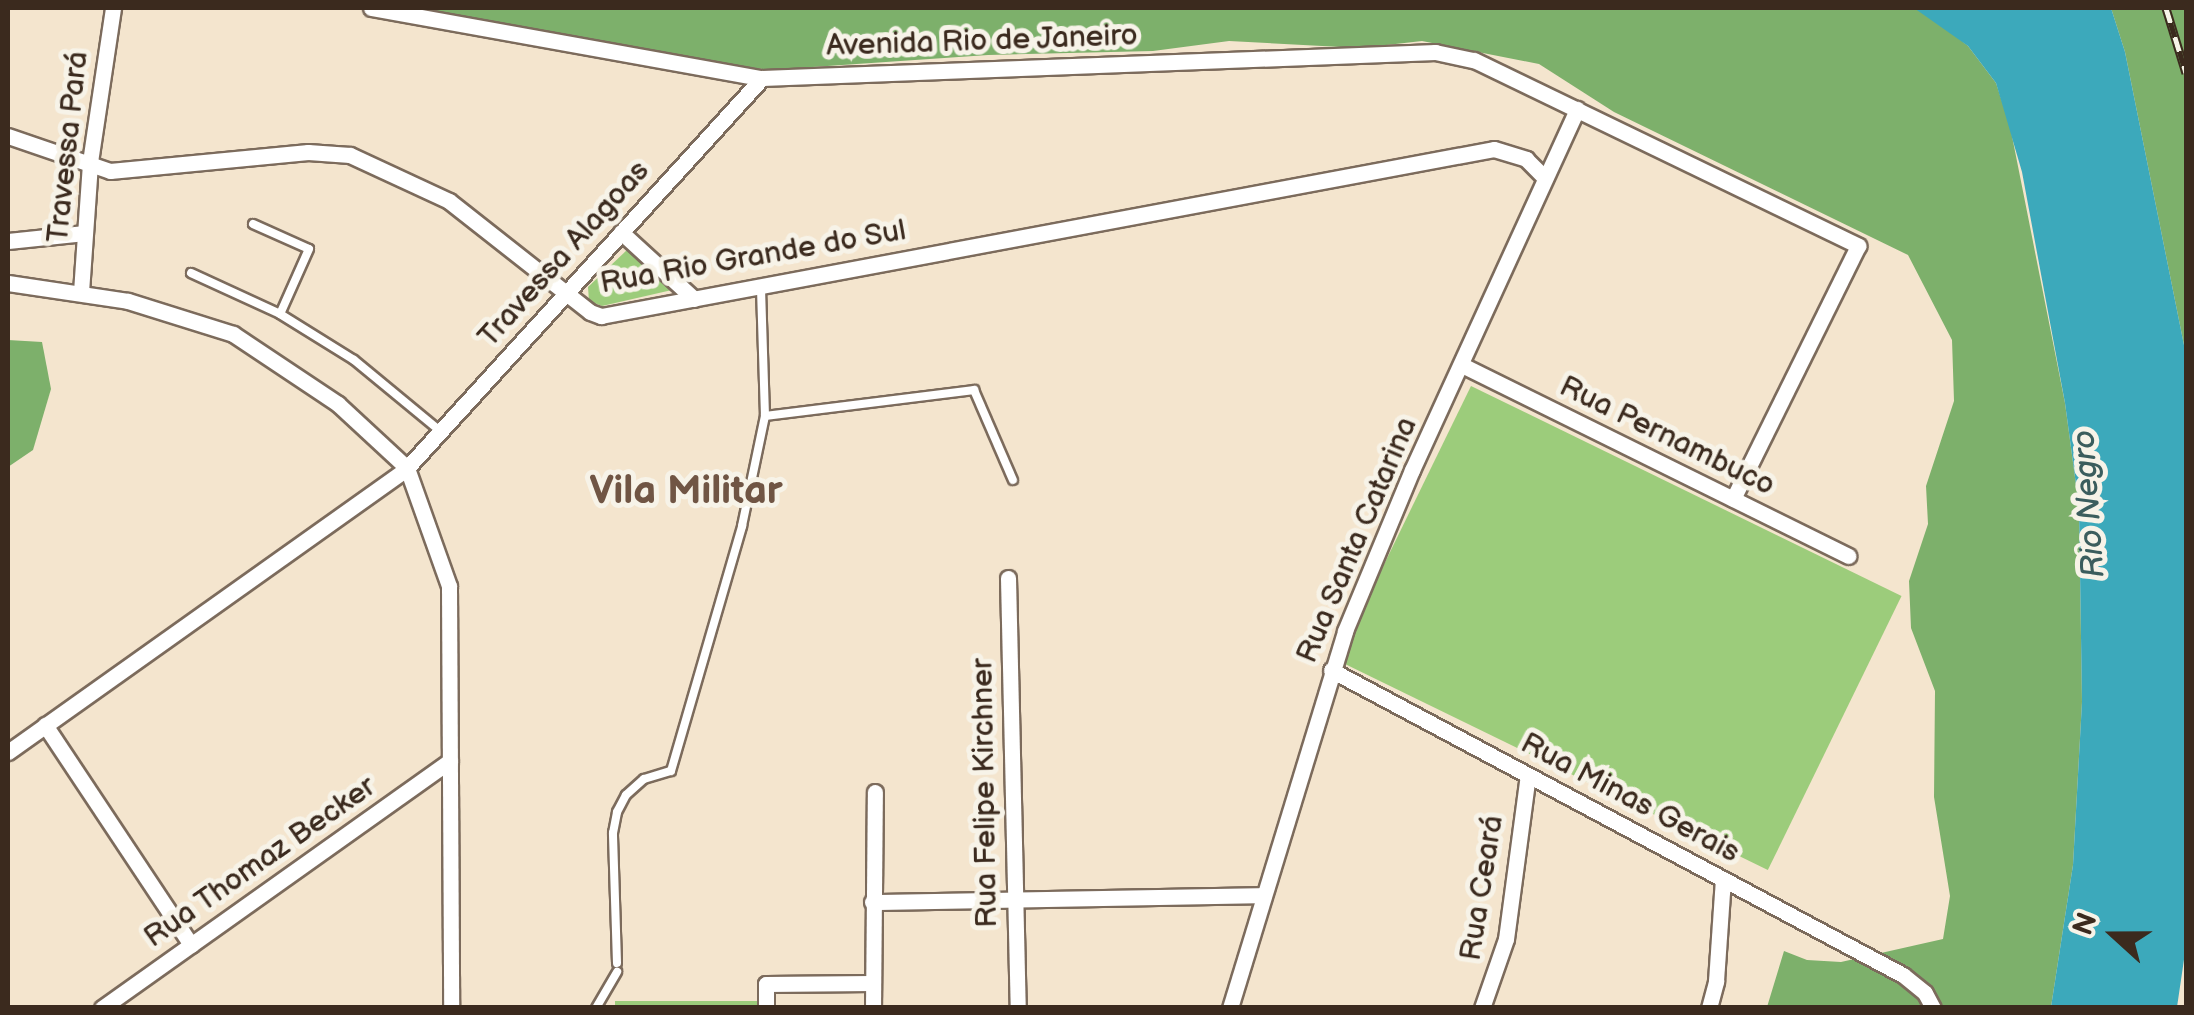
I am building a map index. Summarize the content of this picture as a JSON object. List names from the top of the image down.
{
  "streets": {
    "street": [
      "Avenida Rio de Janeiro",
      "Travessa Pará",
      "Travessa Alagoas",
      "Rua Rio Grande do Sul",
      "Rua Pernambuco",
      "Rua Santa Catarina",
      "Rua Felipe Kirchner",
      "Rua Minas Gerais",
      "Rua Thomaz Becker",
      "Rua Ceará"
    ]
  },
  "crossings": [
    ["Avenida Rio de Janeiro", "Travessa Alagoas"],
    ["Avenida Rio de Janeiro", "Rua Pernambuco"],
    ["Avenida Rio de Janeiro", "Rua Santa Catarina"],
    ["Travessa Pará", "Rua Rio Grande do Sul"],
    ["Travessa Alagoas", "Rua Rio Grande do Sul"],
    ["Rua Rio Grande do Sul", "Rua Santa Catarina"],
    ["Rua Pernambuco", "Rua Santa Catarina"],
    ["Rua Santa Catarina", "Rua Minas Gerais"],
    ["Rua Minas Gerais", "Rua Ceará"]
  ],
  "districts": ["Vila Militar"],
  "water": ["Rio Negro"],
  "north": "left"
}
